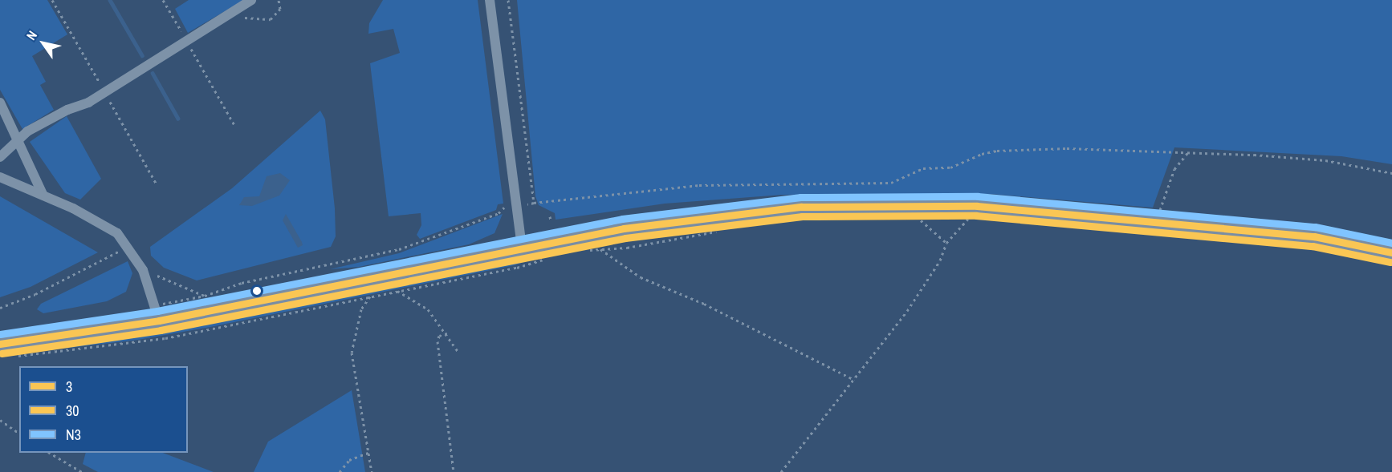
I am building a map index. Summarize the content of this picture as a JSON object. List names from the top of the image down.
{
  "lines": ["transit line N3", "transit line 3", "transit line 30"],
  "legend": ["3", "30", "N3"],
  "north": "top left"
}
